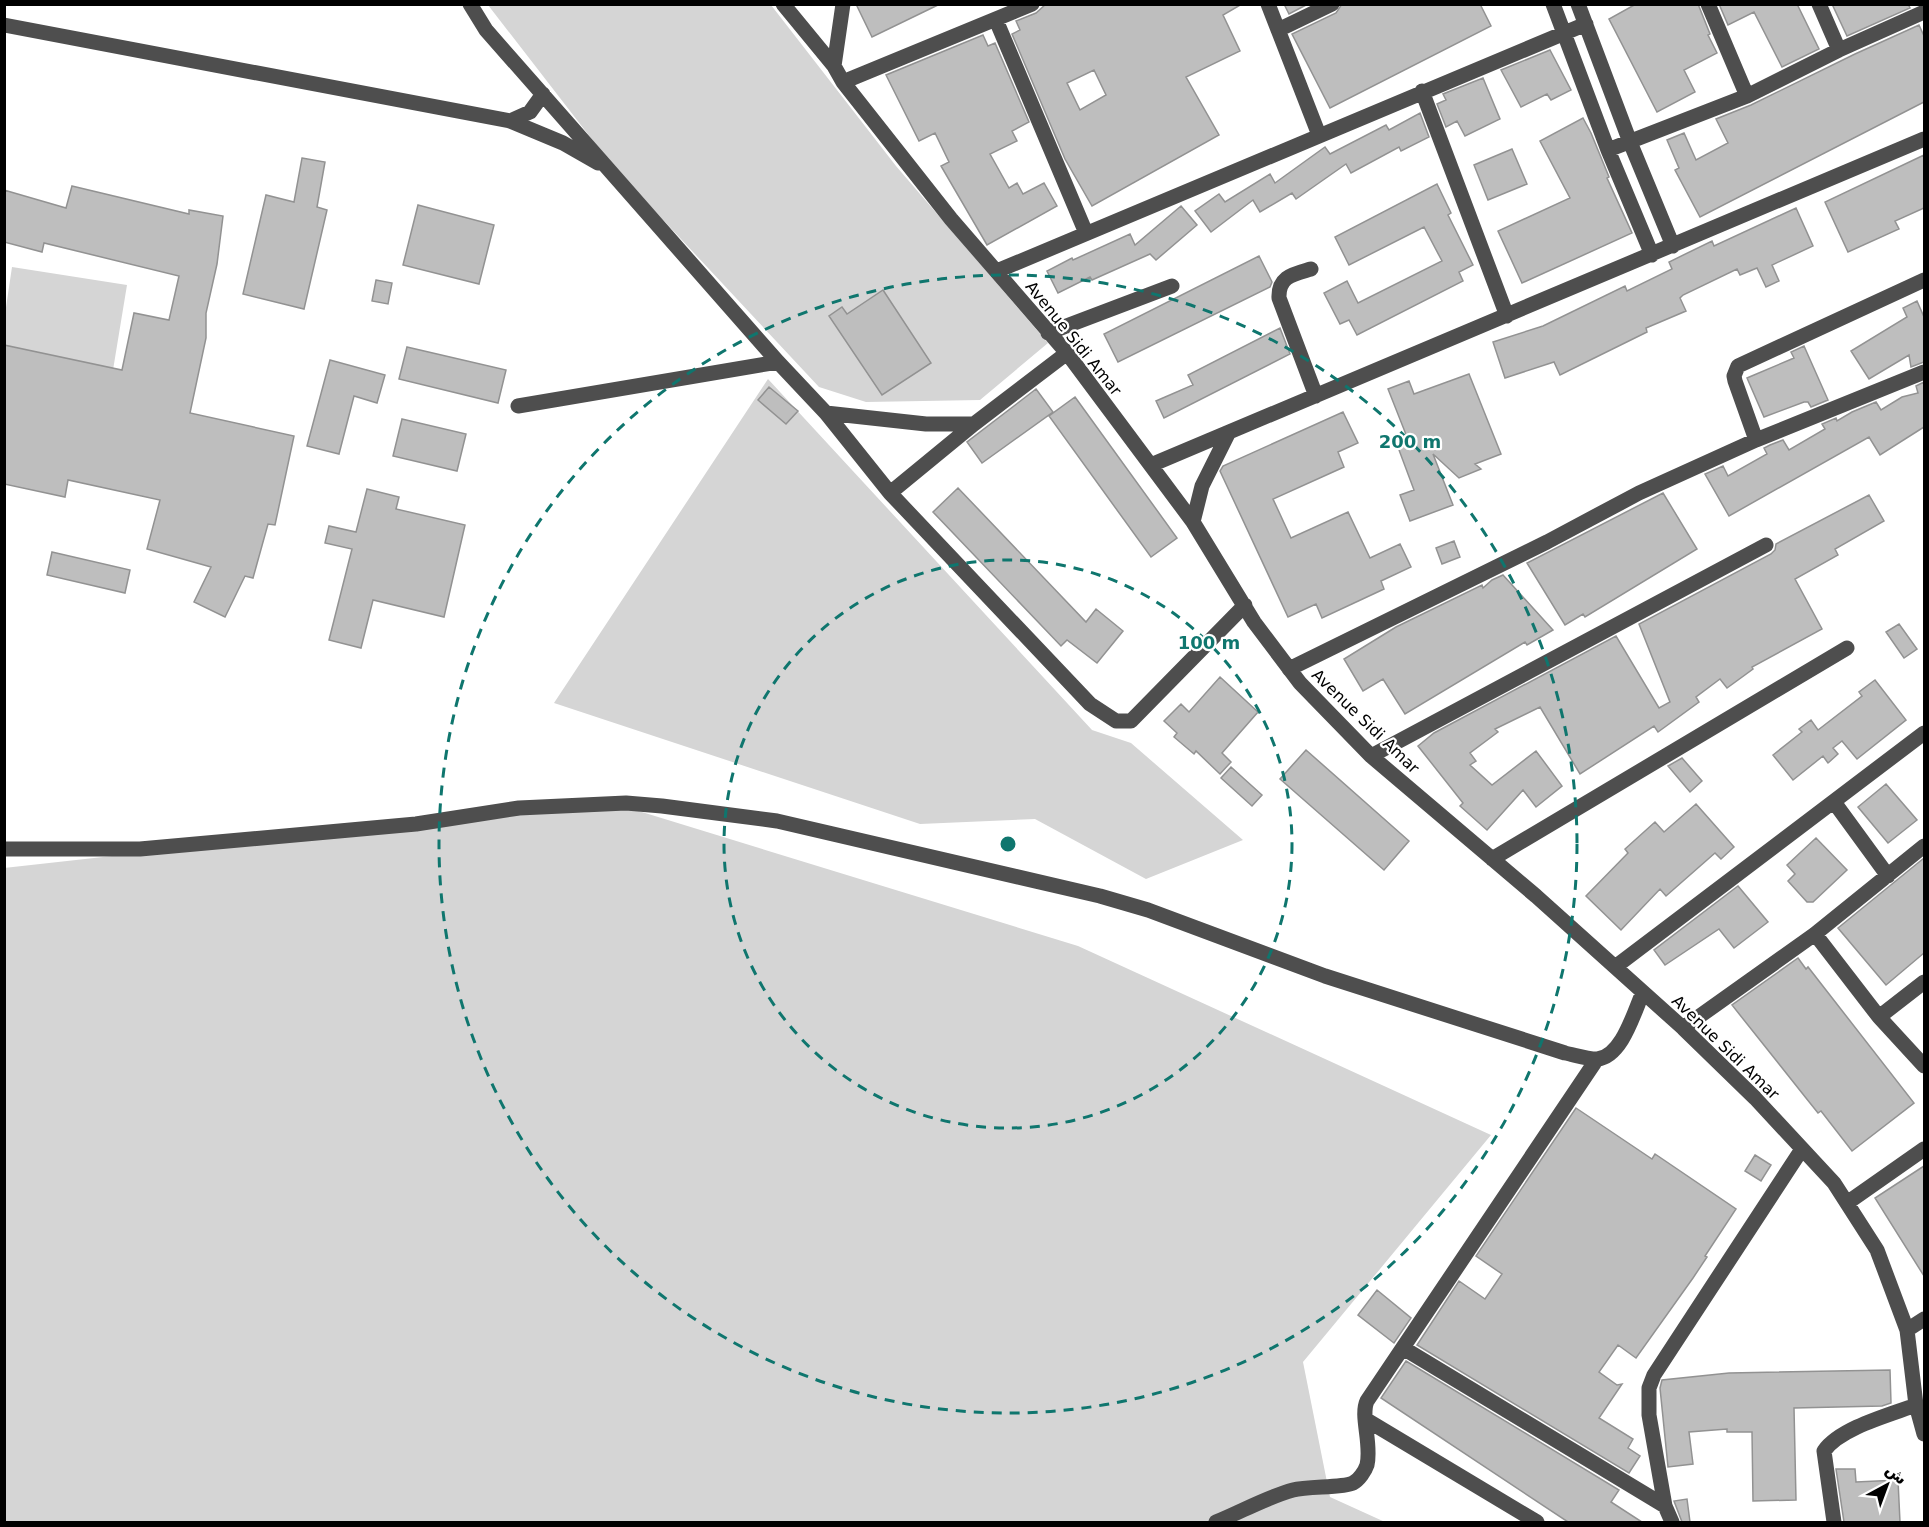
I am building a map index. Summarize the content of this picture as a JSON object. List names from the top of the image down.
{
  "streets": {
    "street": ["Avenue Sidi Amar"]
  },
  "north": "top right",
  "rings": ["200 m", "100 m"]
}
